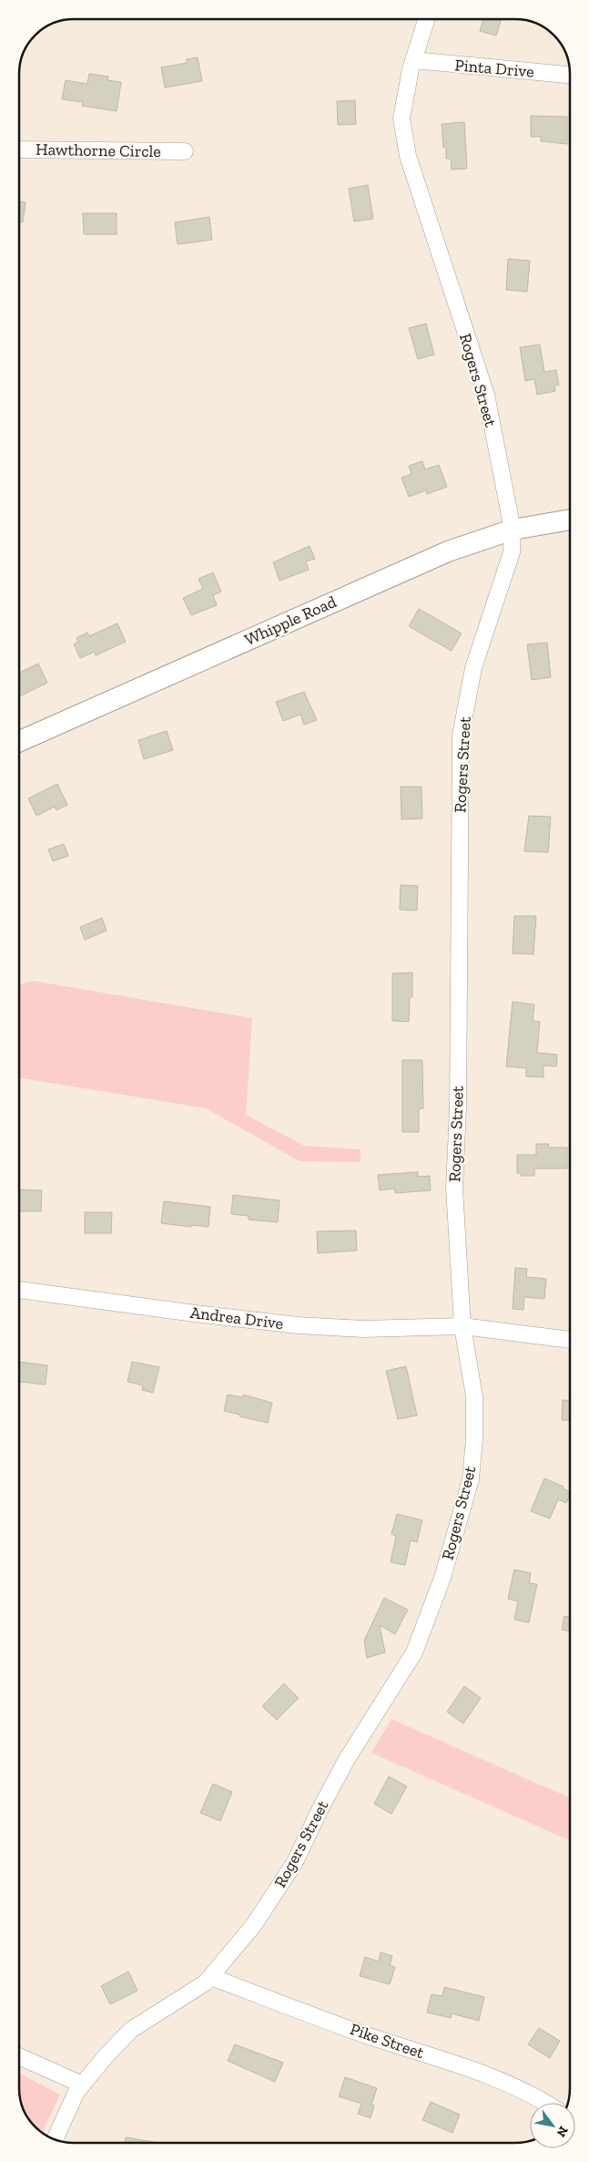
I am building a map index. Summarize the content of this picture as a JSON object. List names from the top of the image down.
{
  "streets": {
    "main road": ["Whipple Road"],
    "street": [
      "Pinta Drive",
      "Hawthorne Circle",
      "Rogers Street",
      "Andrea Drive",
      "Pike Street"
    ]
  },
  "crossings": [
    ["Pinta Drive", "Rogers Street"],
    ["Rogers Street", "Whipple Road"],
    ["Rogers Street", "Andrea Drive"],
    ["Rogers Street", "Pike Street"]
  ],
  "north": "bottom right"
}
